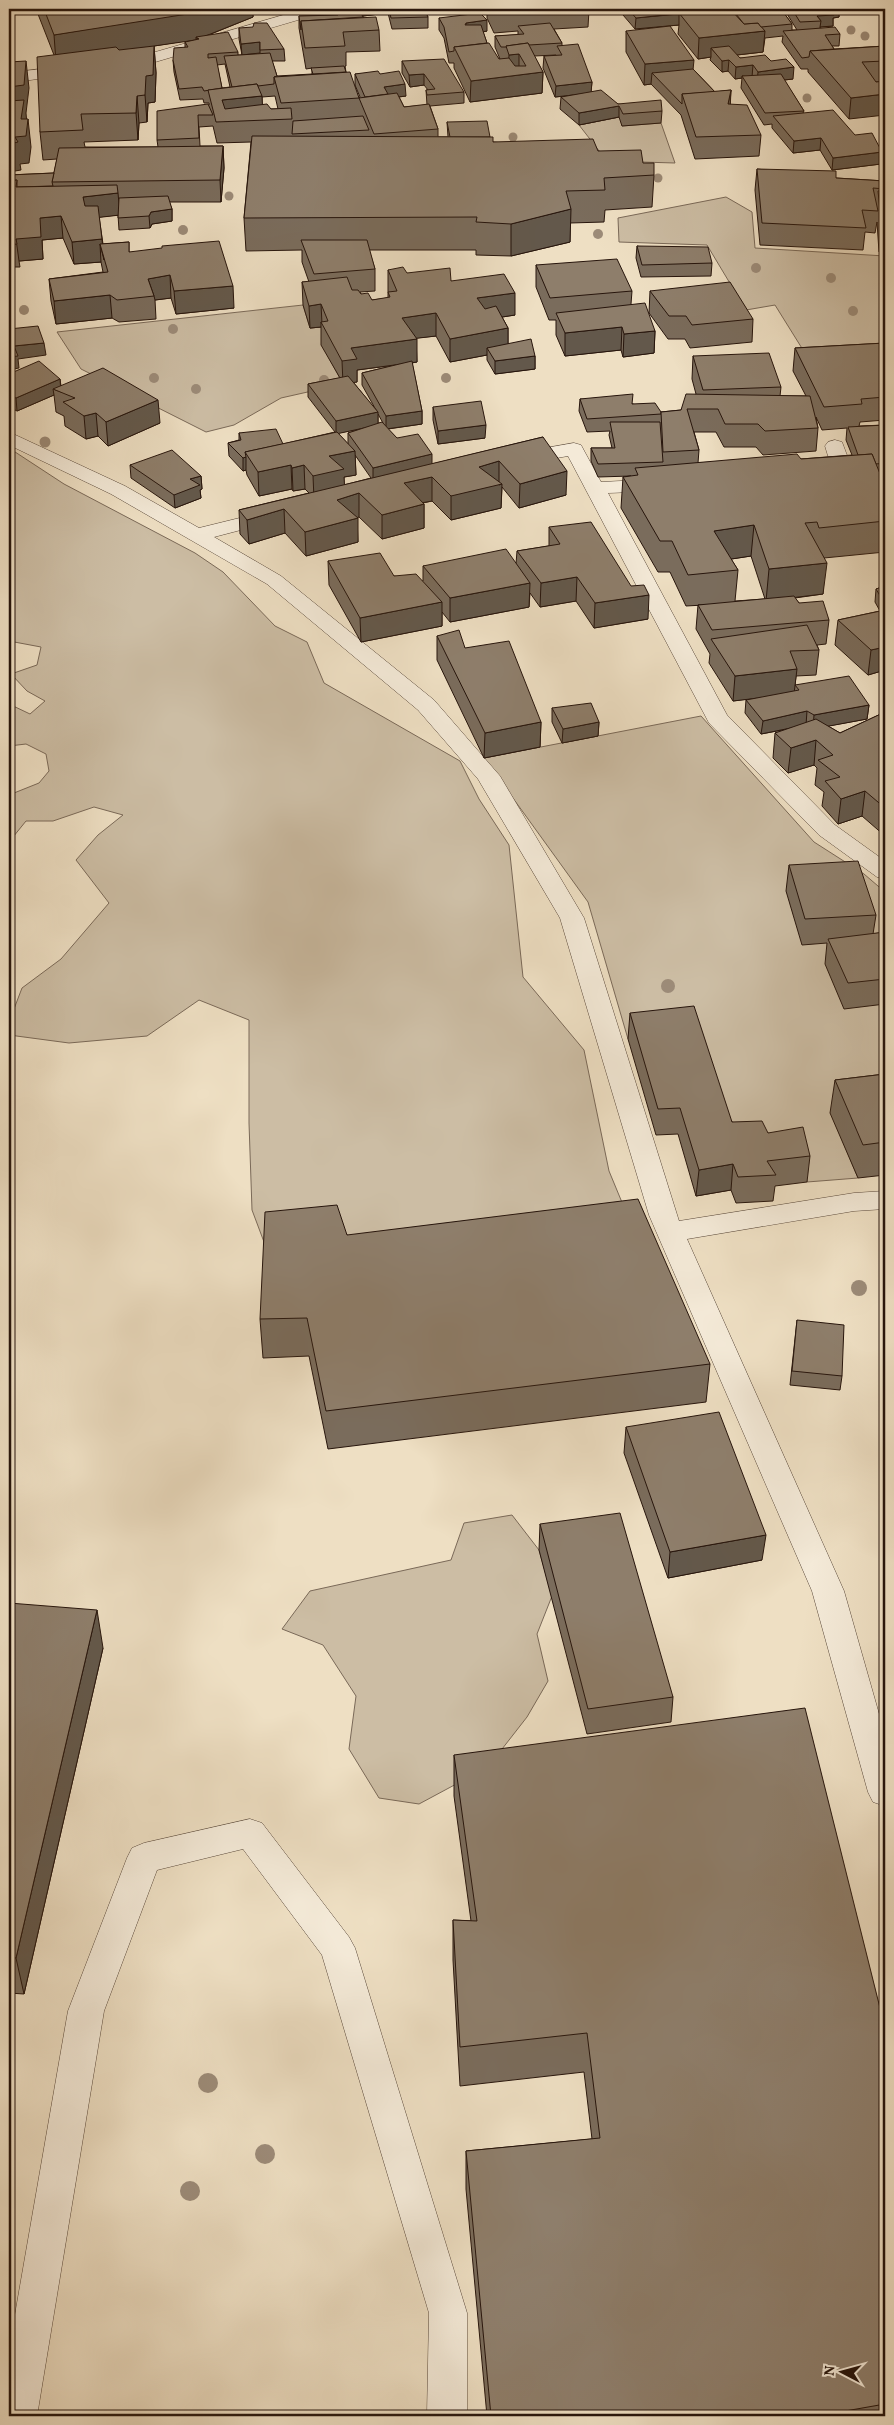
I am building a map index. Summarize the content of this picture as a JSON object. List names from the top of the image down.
{
  "north": "left"
}
